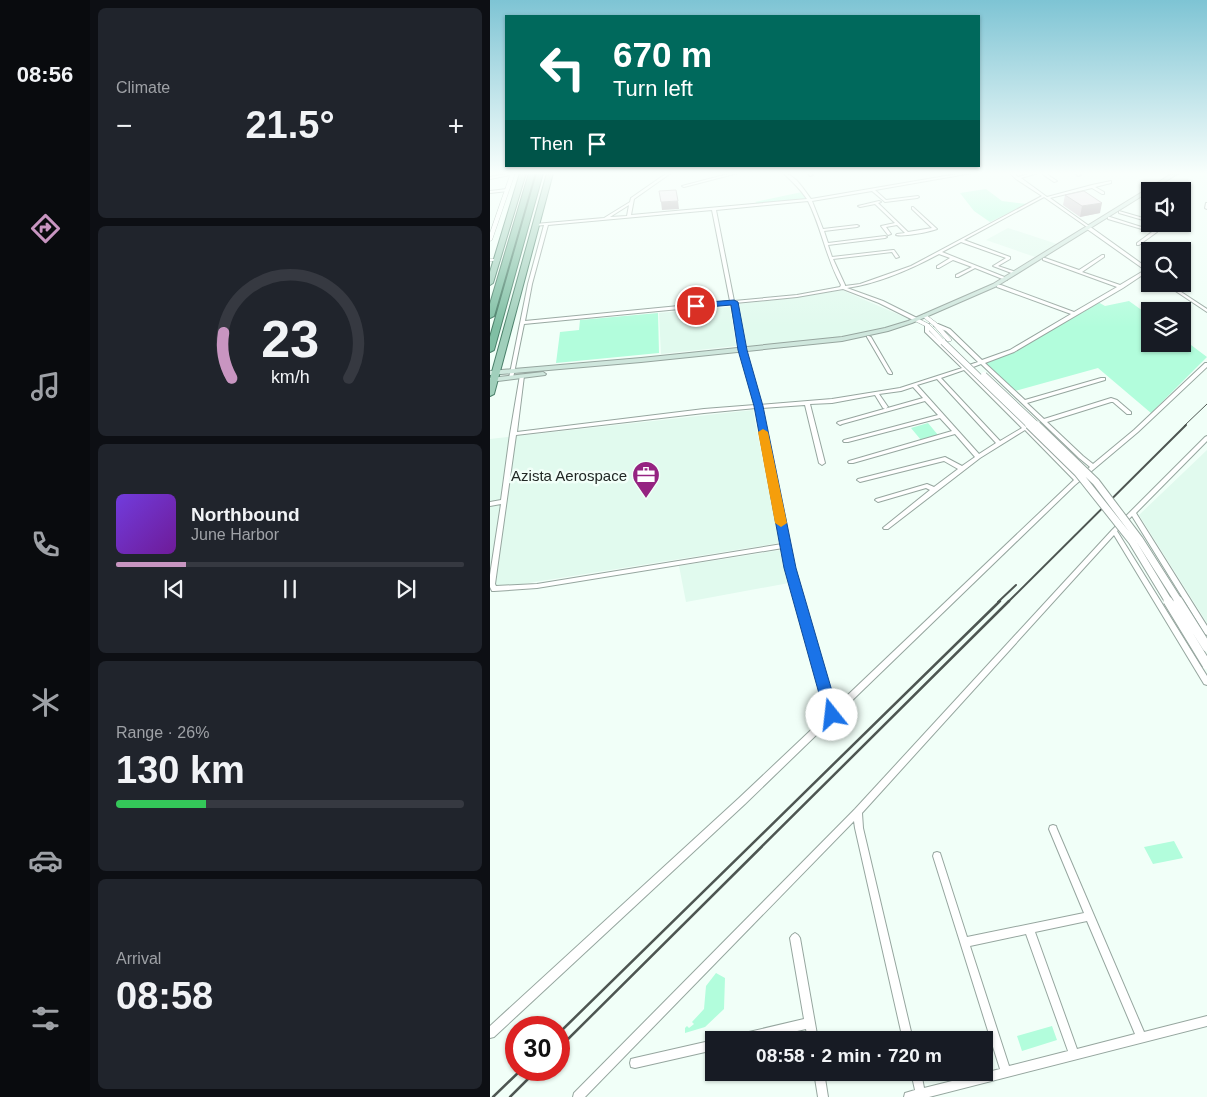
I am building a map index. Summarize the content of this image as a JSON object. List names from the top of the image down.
{
  "places": {
    "office": ["Azista Aerospace"]
  },
  "page": {
    "tabs": "08:56",
    "tile": [
      "Climate",
      ["Range · 26%", "130 km"],
      ["Arrival", "08:58"]
    ],
    "turn": ["670 m", "Turn left"],
    "heat": ["−", "21.5°", "+"],
    "then": "Then",
    "song": ["Northbound", "June Harbor"],
    "limit": "30",
    "trip": "08:58 · 2 min · 720 m",
    "gauge": ["23", "km/h"]
  }
}
